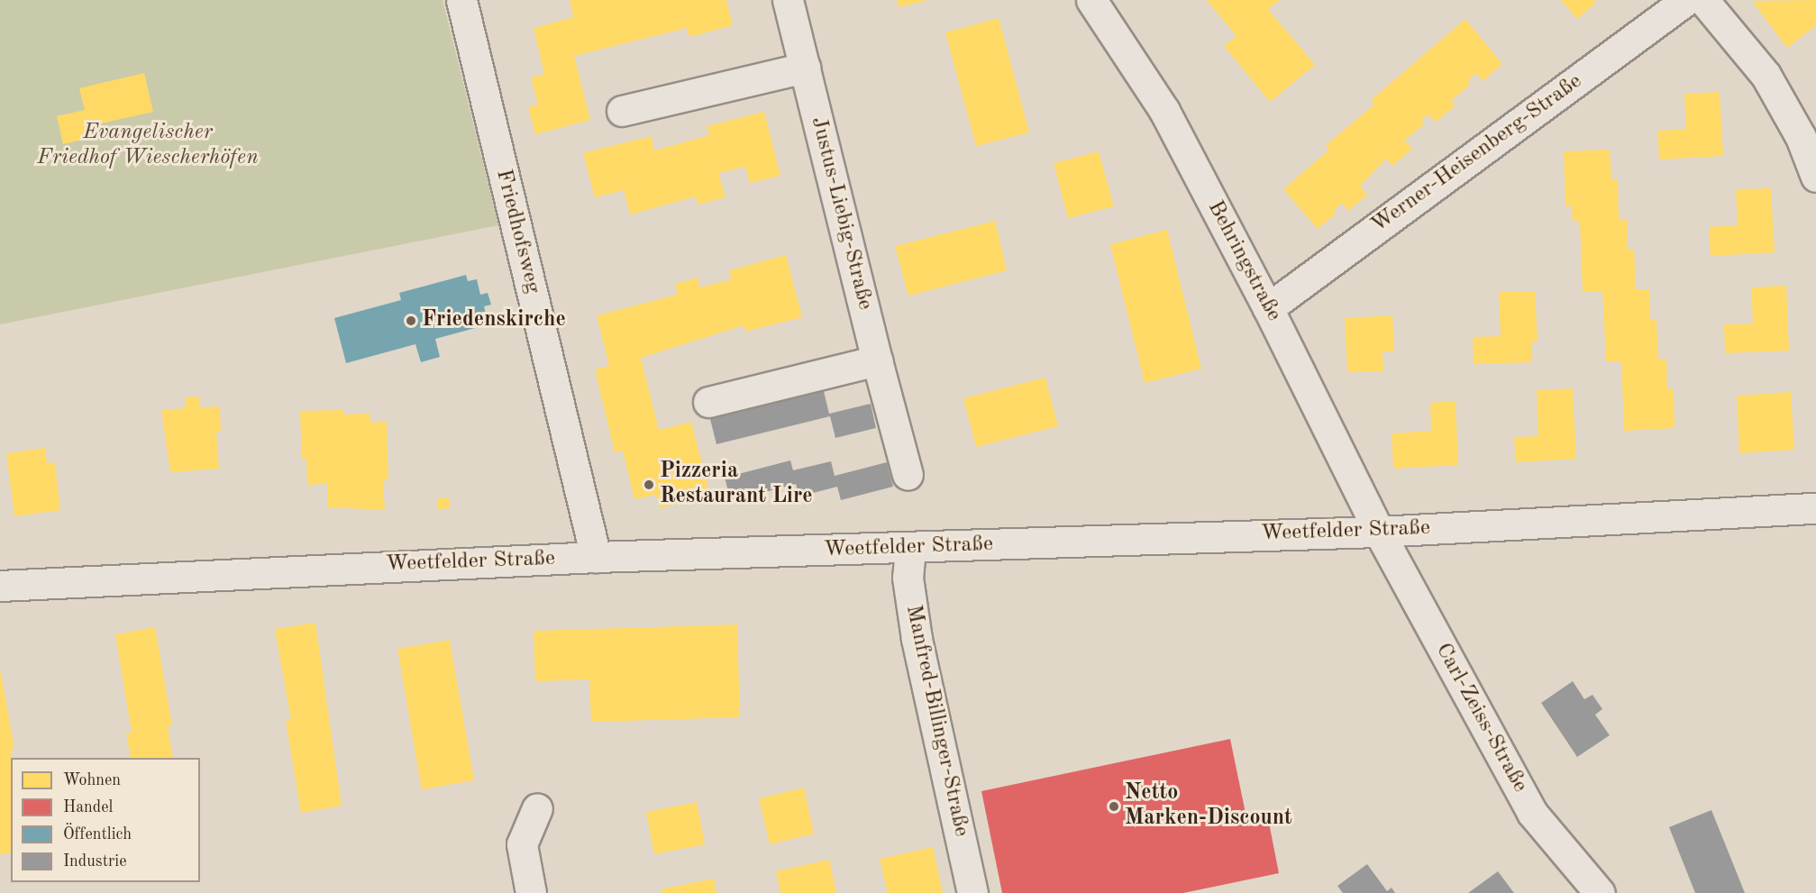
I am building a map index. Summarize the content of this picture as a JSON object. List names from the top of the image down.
{
  "streets": {
    "street": [
      "Werner-Heisenberg-Straße",
      "Justus-Liebig-Straße",
      "Friedhofsweg",
      "Behringstraße",
      "Weetfelder Straße",
      "Carl-Zeiss-Straße",
      "Manfred-Billinger-Straße"
    ]
  },
  "crossings": [
    ["Werner-Heisenberg-Straße", "Behringstraße"],
    ["Friedhofsweg", "Weetfelder Straße"],
    ["Behringstraße", "Weetfelder Straße"],
    ["Behringstraße", "Carl-Zeiss-Straße"],
    ["Weetfelder Straße", "Carl-Zeiss-Straße"],
    ["Weetfelder Straße", "Manfred-Billinger-Straße"]
  ],
  "parks": ["Evangelischer Friedhof Wiescherhöfen"],
  "places": ["Friedenskirche", "Pizzeria Restaurant Lire", "Netto Marken-Discount"],
  "legend": [
    "Wohnen",
    "Handel",
    "Öffentlich",
    "Industrie"
  ]
}
